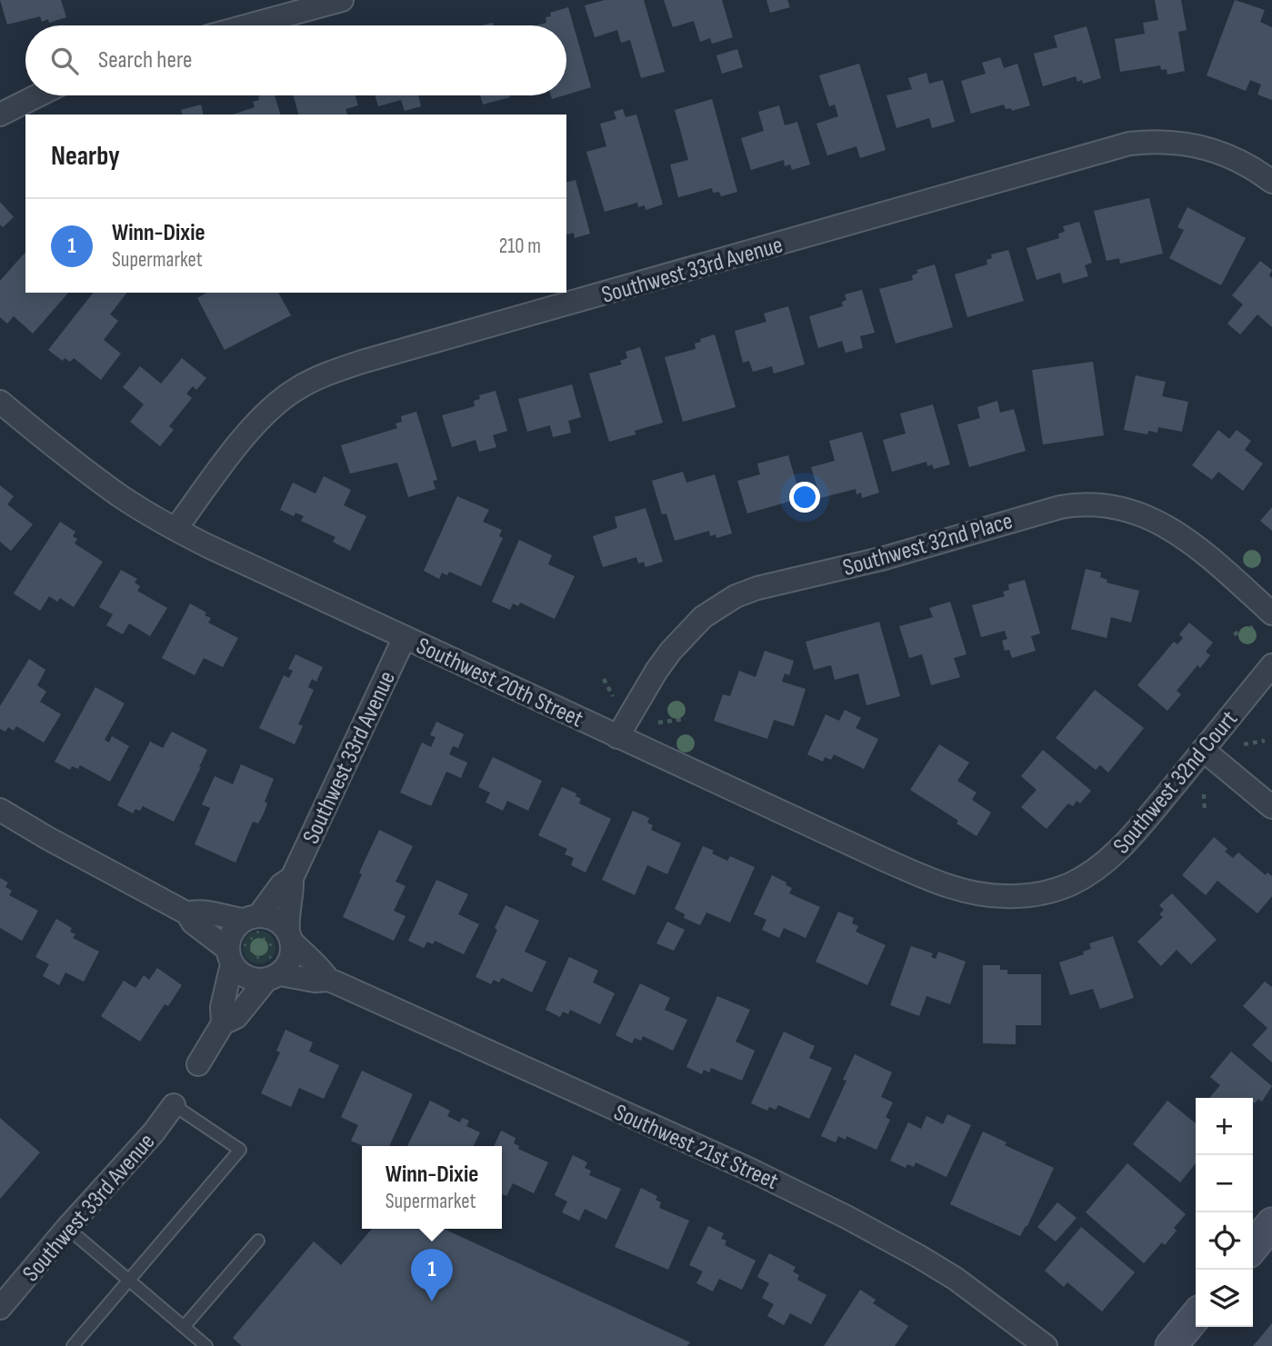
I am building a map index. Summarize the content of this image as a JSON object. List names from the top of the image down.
{
  "streets": {
    "street": [
      "Southwest 33rd Avenue",
      "Southwest 32nd Place",
      "Southwest 20th Street",
      "Southwest 32nd Court",
      "Southwest 21st Street"
    ]
  },
  "crossings": [
    ["Southwest 33rd Avenue", "Southwest 20th Street"],
    ["Southwest 33rd Avenue", "Southwest 21st Street"],
    ["Southwest 32nd Place", "Southwest 20th Street"],
    ["Southwest 20th Street", "Southwest 32nd Court"]
  ],
  "page": {
    "search": "Search here",
    "heading": "Nearby",
    "list": [
      {
        "mark": "1",
        "name": "Winn-Dixie",
        "note": "Supermarket",
        "value": "210 m"
      }
    ],
    "map_buttons": ["+", "−"],
    "popup": ["Winn-Dixie", "Supermarket"],
    "pins": "1"
  }
}
